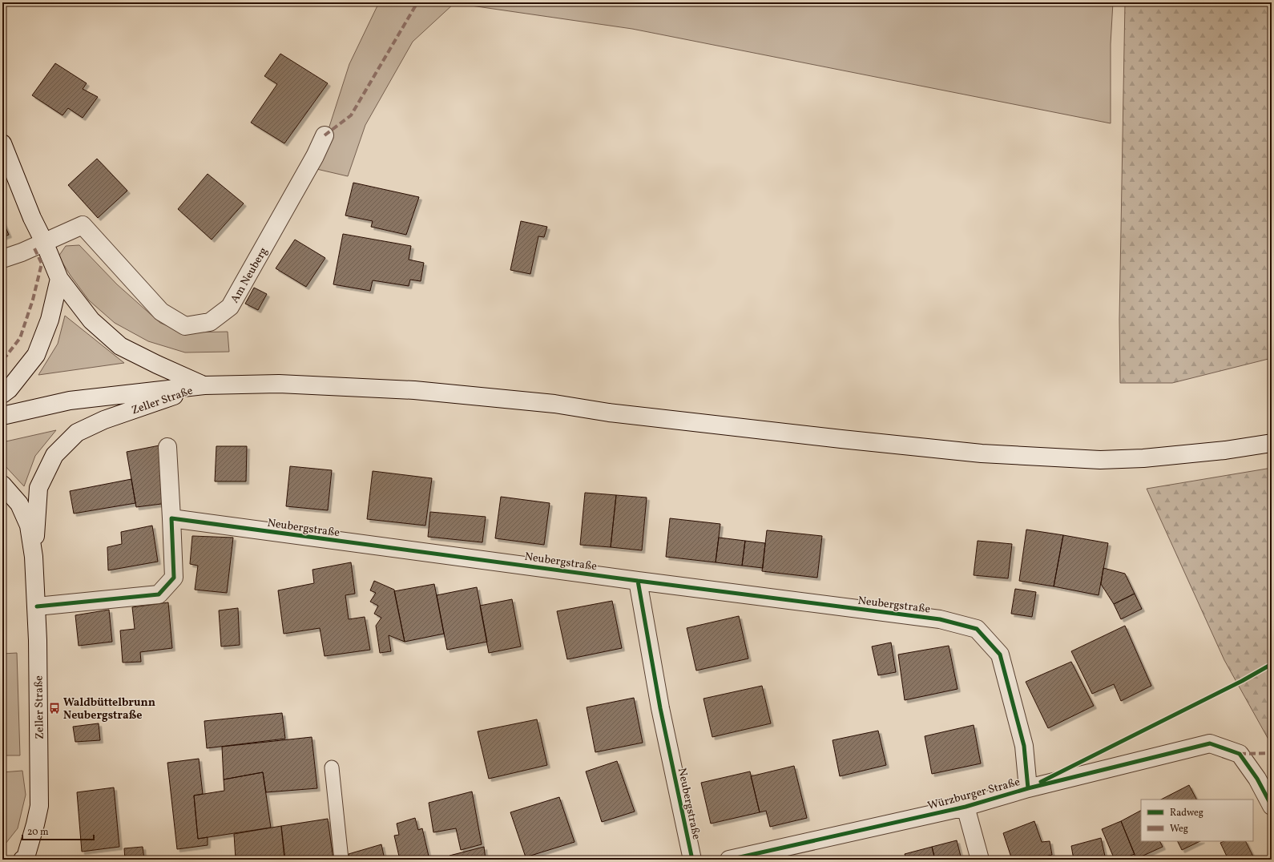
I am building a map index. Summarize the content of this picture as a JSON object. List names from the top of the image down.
{
  "streets": {
    "street": [
      "Am Neuberg",
      "Zeller Straße",
      "Neubergstraße",
      "Würzburger Straße"
    ]
  },
  "crossings": [
    ["Am Neuberg", "Zeller Straße"],
    ["Neubergstraße", "Würzburger Straße"]
  ],
  "places": {
    "bus stop": ["Waldbüttelbrunn Neubergstraße"]
  },
  "legend": ["Radweg", "Weg"],
  "scale_bar": "20 m"
}
